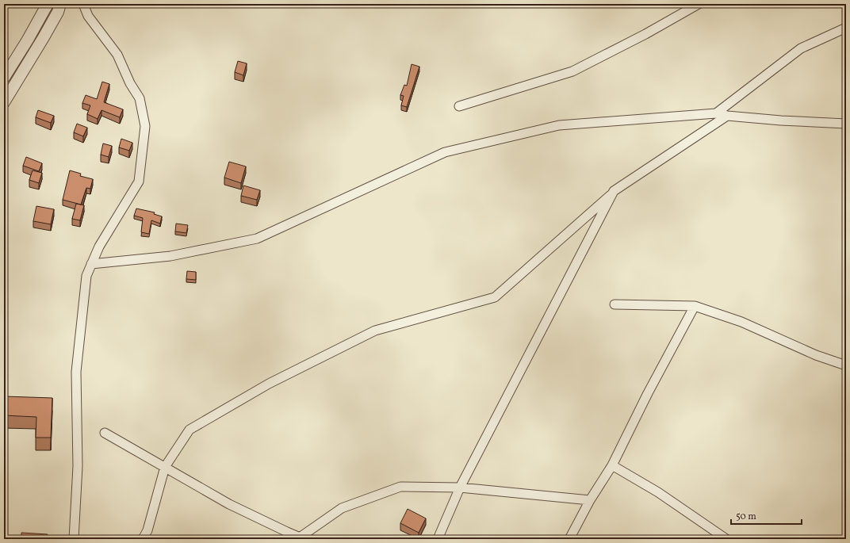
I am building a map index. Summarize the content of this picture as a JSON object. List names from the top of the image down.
{
  "scale_bar": "50 m"
}
